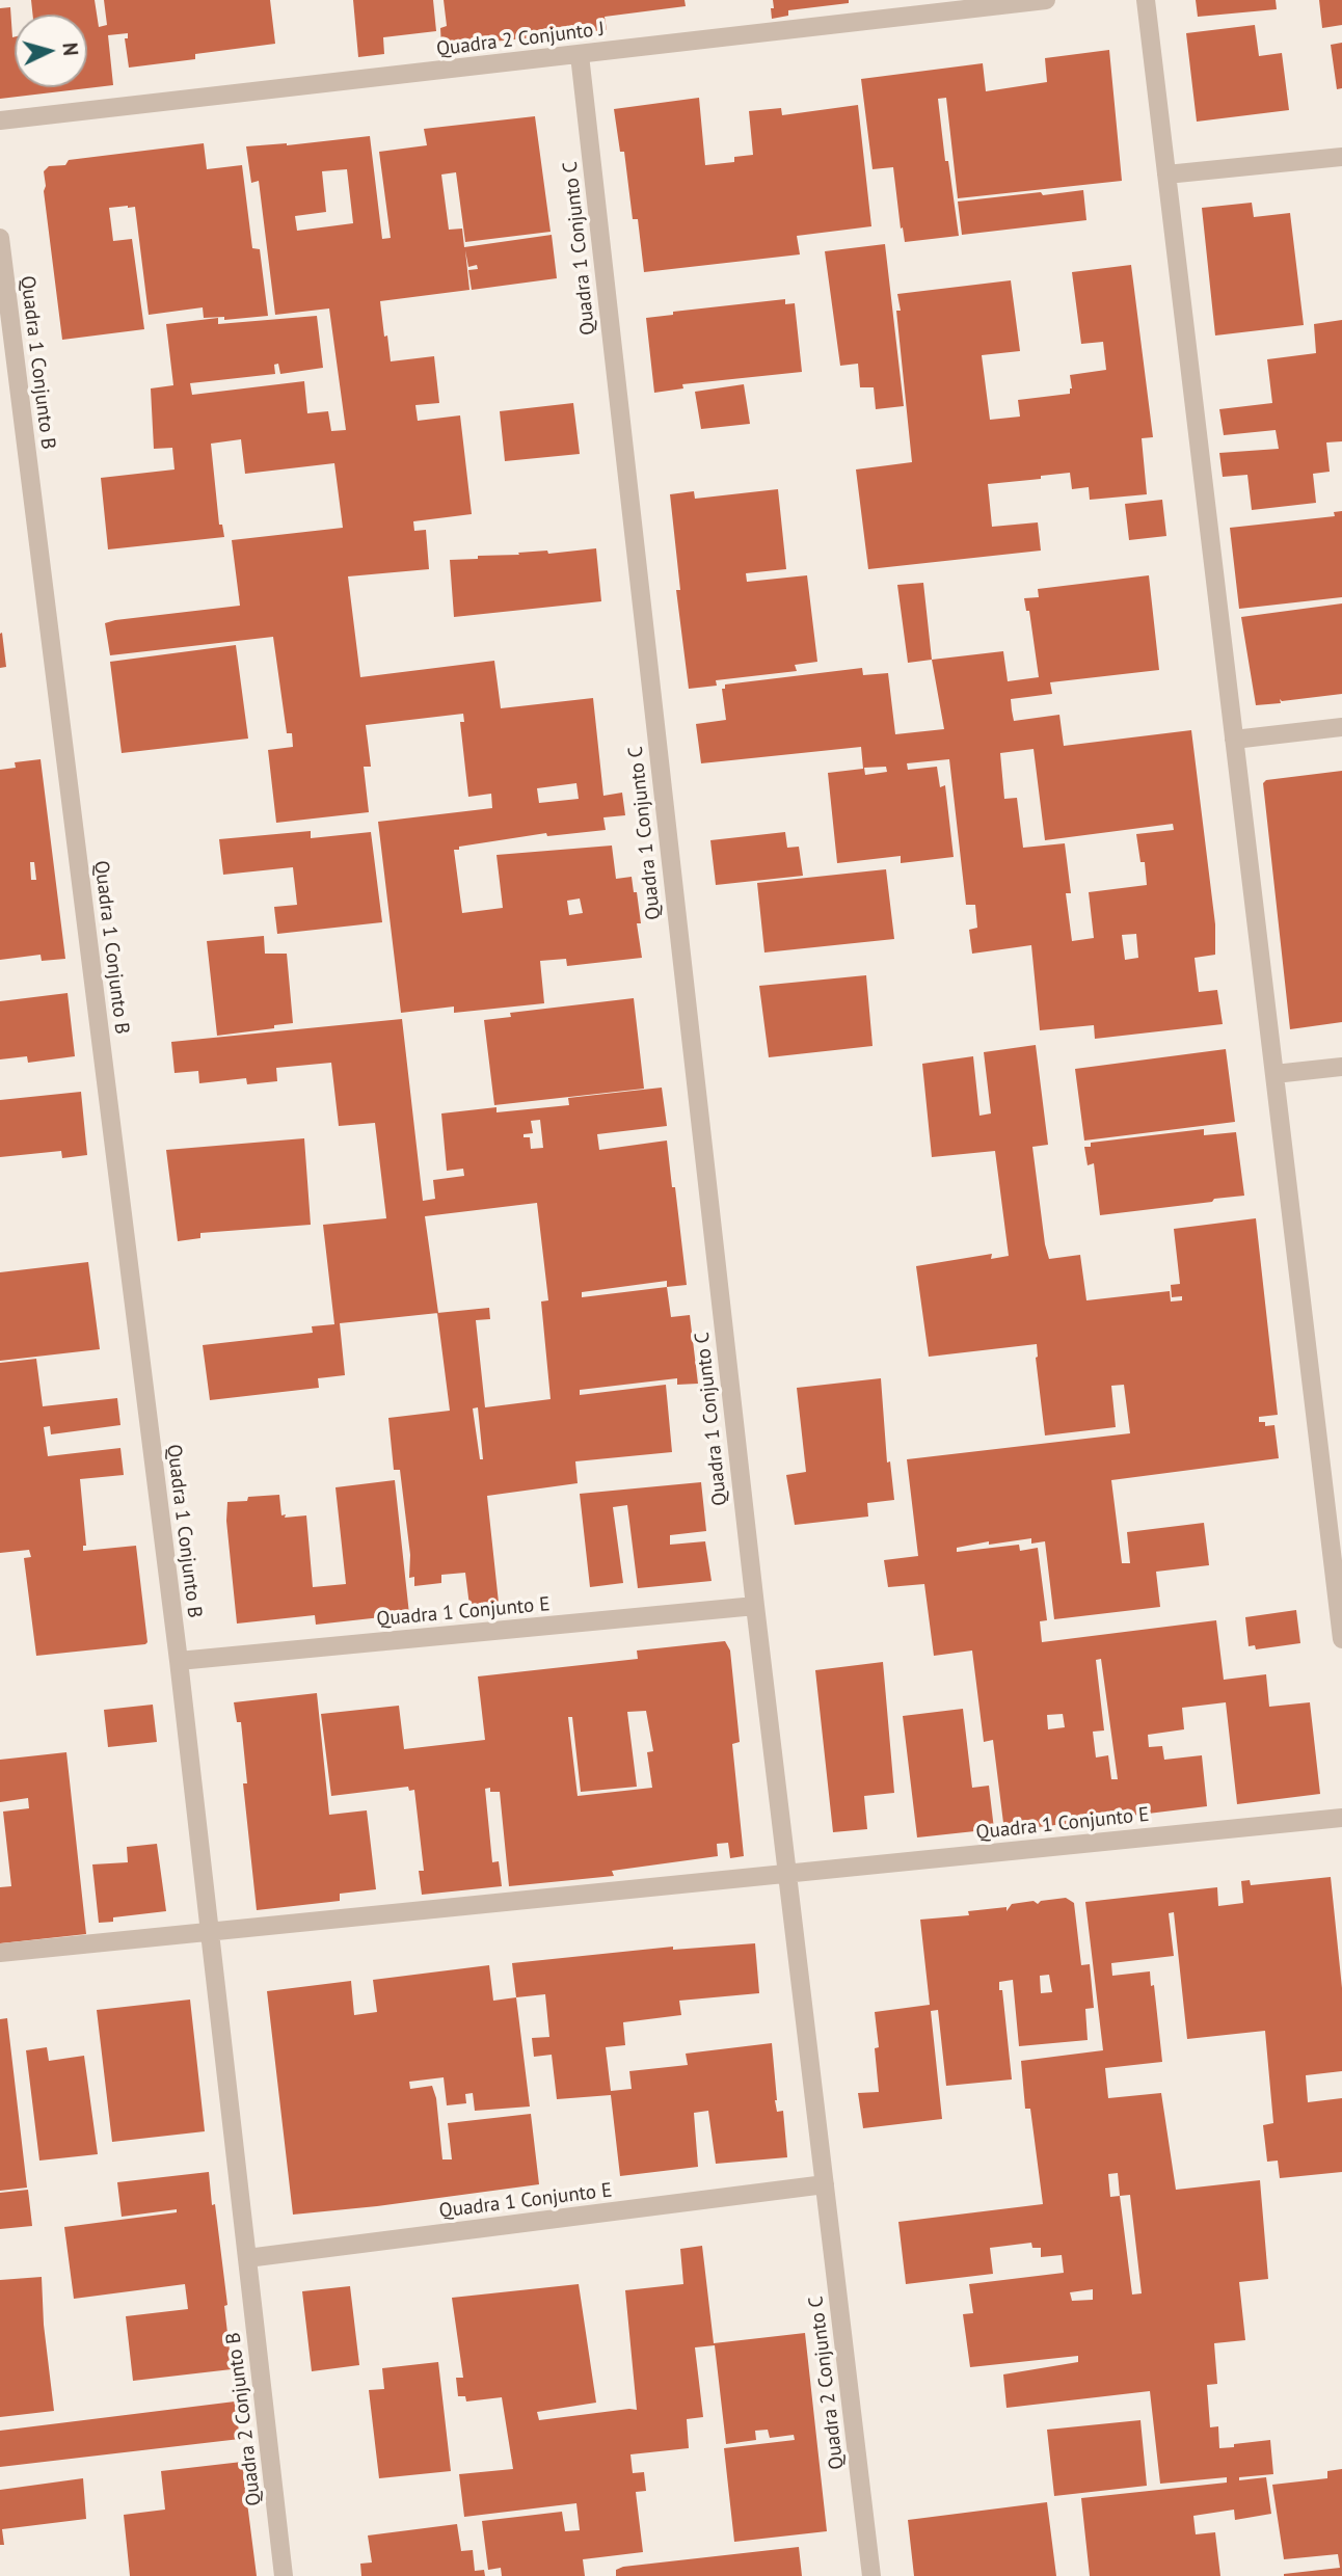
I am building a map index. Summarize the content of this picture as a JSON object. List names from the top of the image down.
{
  "streets": {
    "street": [
      "Quadra 2 Conjunto J",
      "Quadra 1 Conjunto C",
      "Quadra 1 Conjunto B",
      "Quadra 1 Conjunto E",
      "Quadra 2 Conjunto C",
      "Quadra 2 Conjunto B"
    ]
  },
  "crossings": [
    ["Quadra 2 Conjunto J", "Quadra 1 Conjunto C"],
    ["Quadra 1 Conjunto C", "Quadra 1 Conjunto E"],
    ["Quadra 1 Conjunto B", "Quadra 1 Conjunto E"],
    ["Quadra 1 Conjunto E", "Quadra 2 Conjunto C"],
    ["Quadra 1 Conjunto E", "Quadra 2 Conjunto B"]
  ],
  "north": "right"
}
